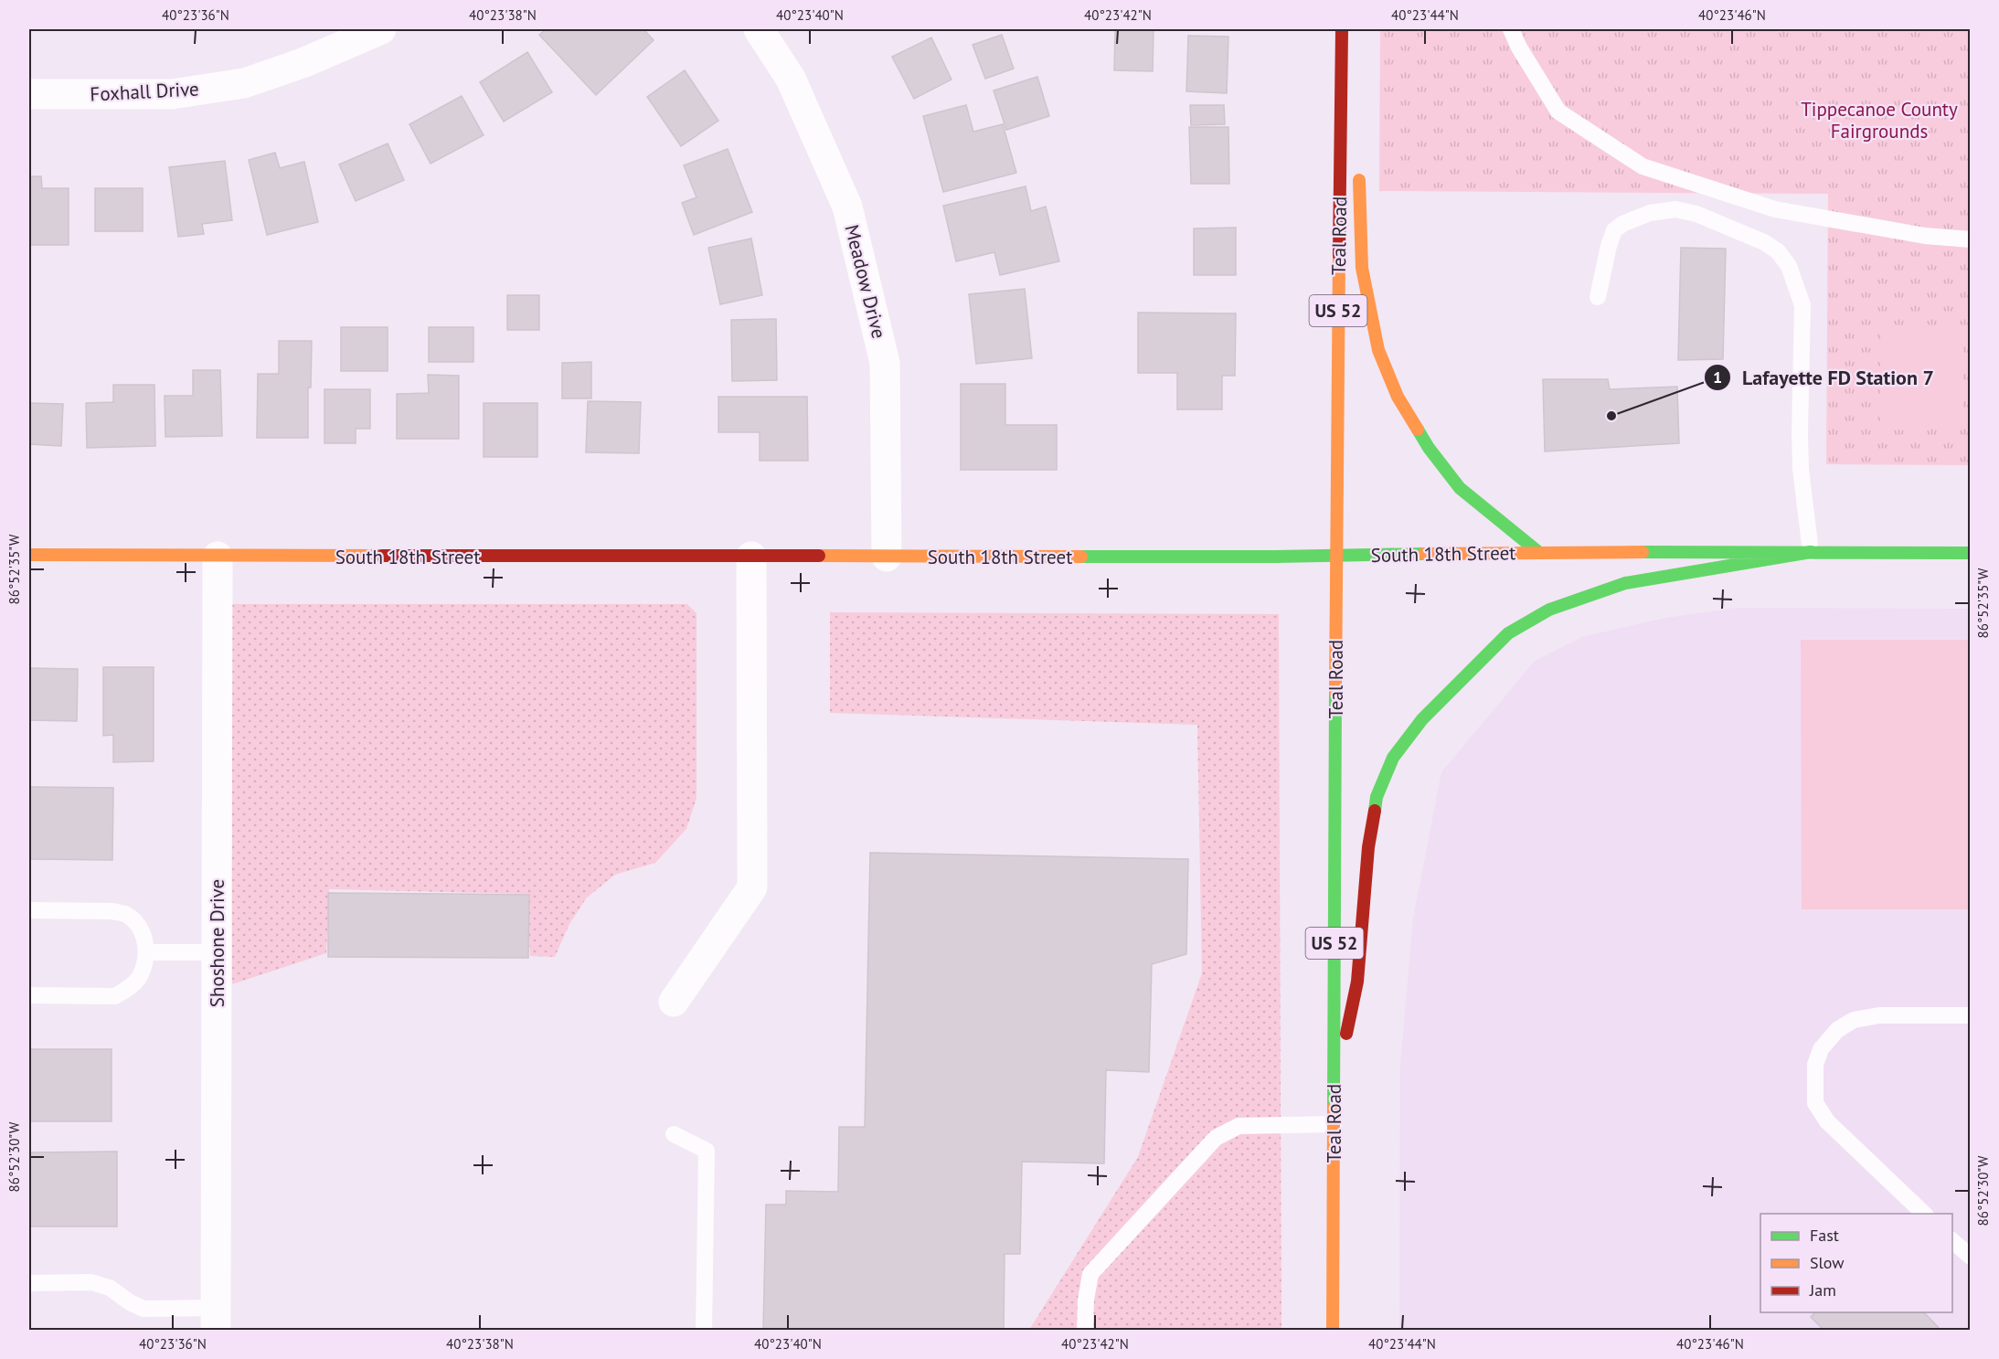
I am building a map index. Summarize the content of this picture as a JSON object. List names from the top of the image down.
{
  "streets": {
    "main road": ["Teal Road", "US 52", "South 18th Street"],
    "street": ["Foxhall Drive", "Meadow Drive", "Shoshone Drive"]
  },
  "crossings": [
    ["Teal Road", "South 18th Street"],
    ["Meadow Drive", "South 18th Street"],
    ["South 18th Street", "Shoshone Drive"]
  ],
  "parks": ["Tippecanoe County Fairgrounds"],
  "places": ["Lafayette FD Station 7"],
  "legend": ["Fast", "Slow", "Jam"],
  "coordinates": [
    "40°23'36\"N",
    "40°23'38\"N",
    "40°23'40\"N",
    "40°23'42\"N",
    "40°23'44\"N",
    "40°23'46\"N",
    "86°52'35\"W",
    "86°52'30\"W"
  ]
}
